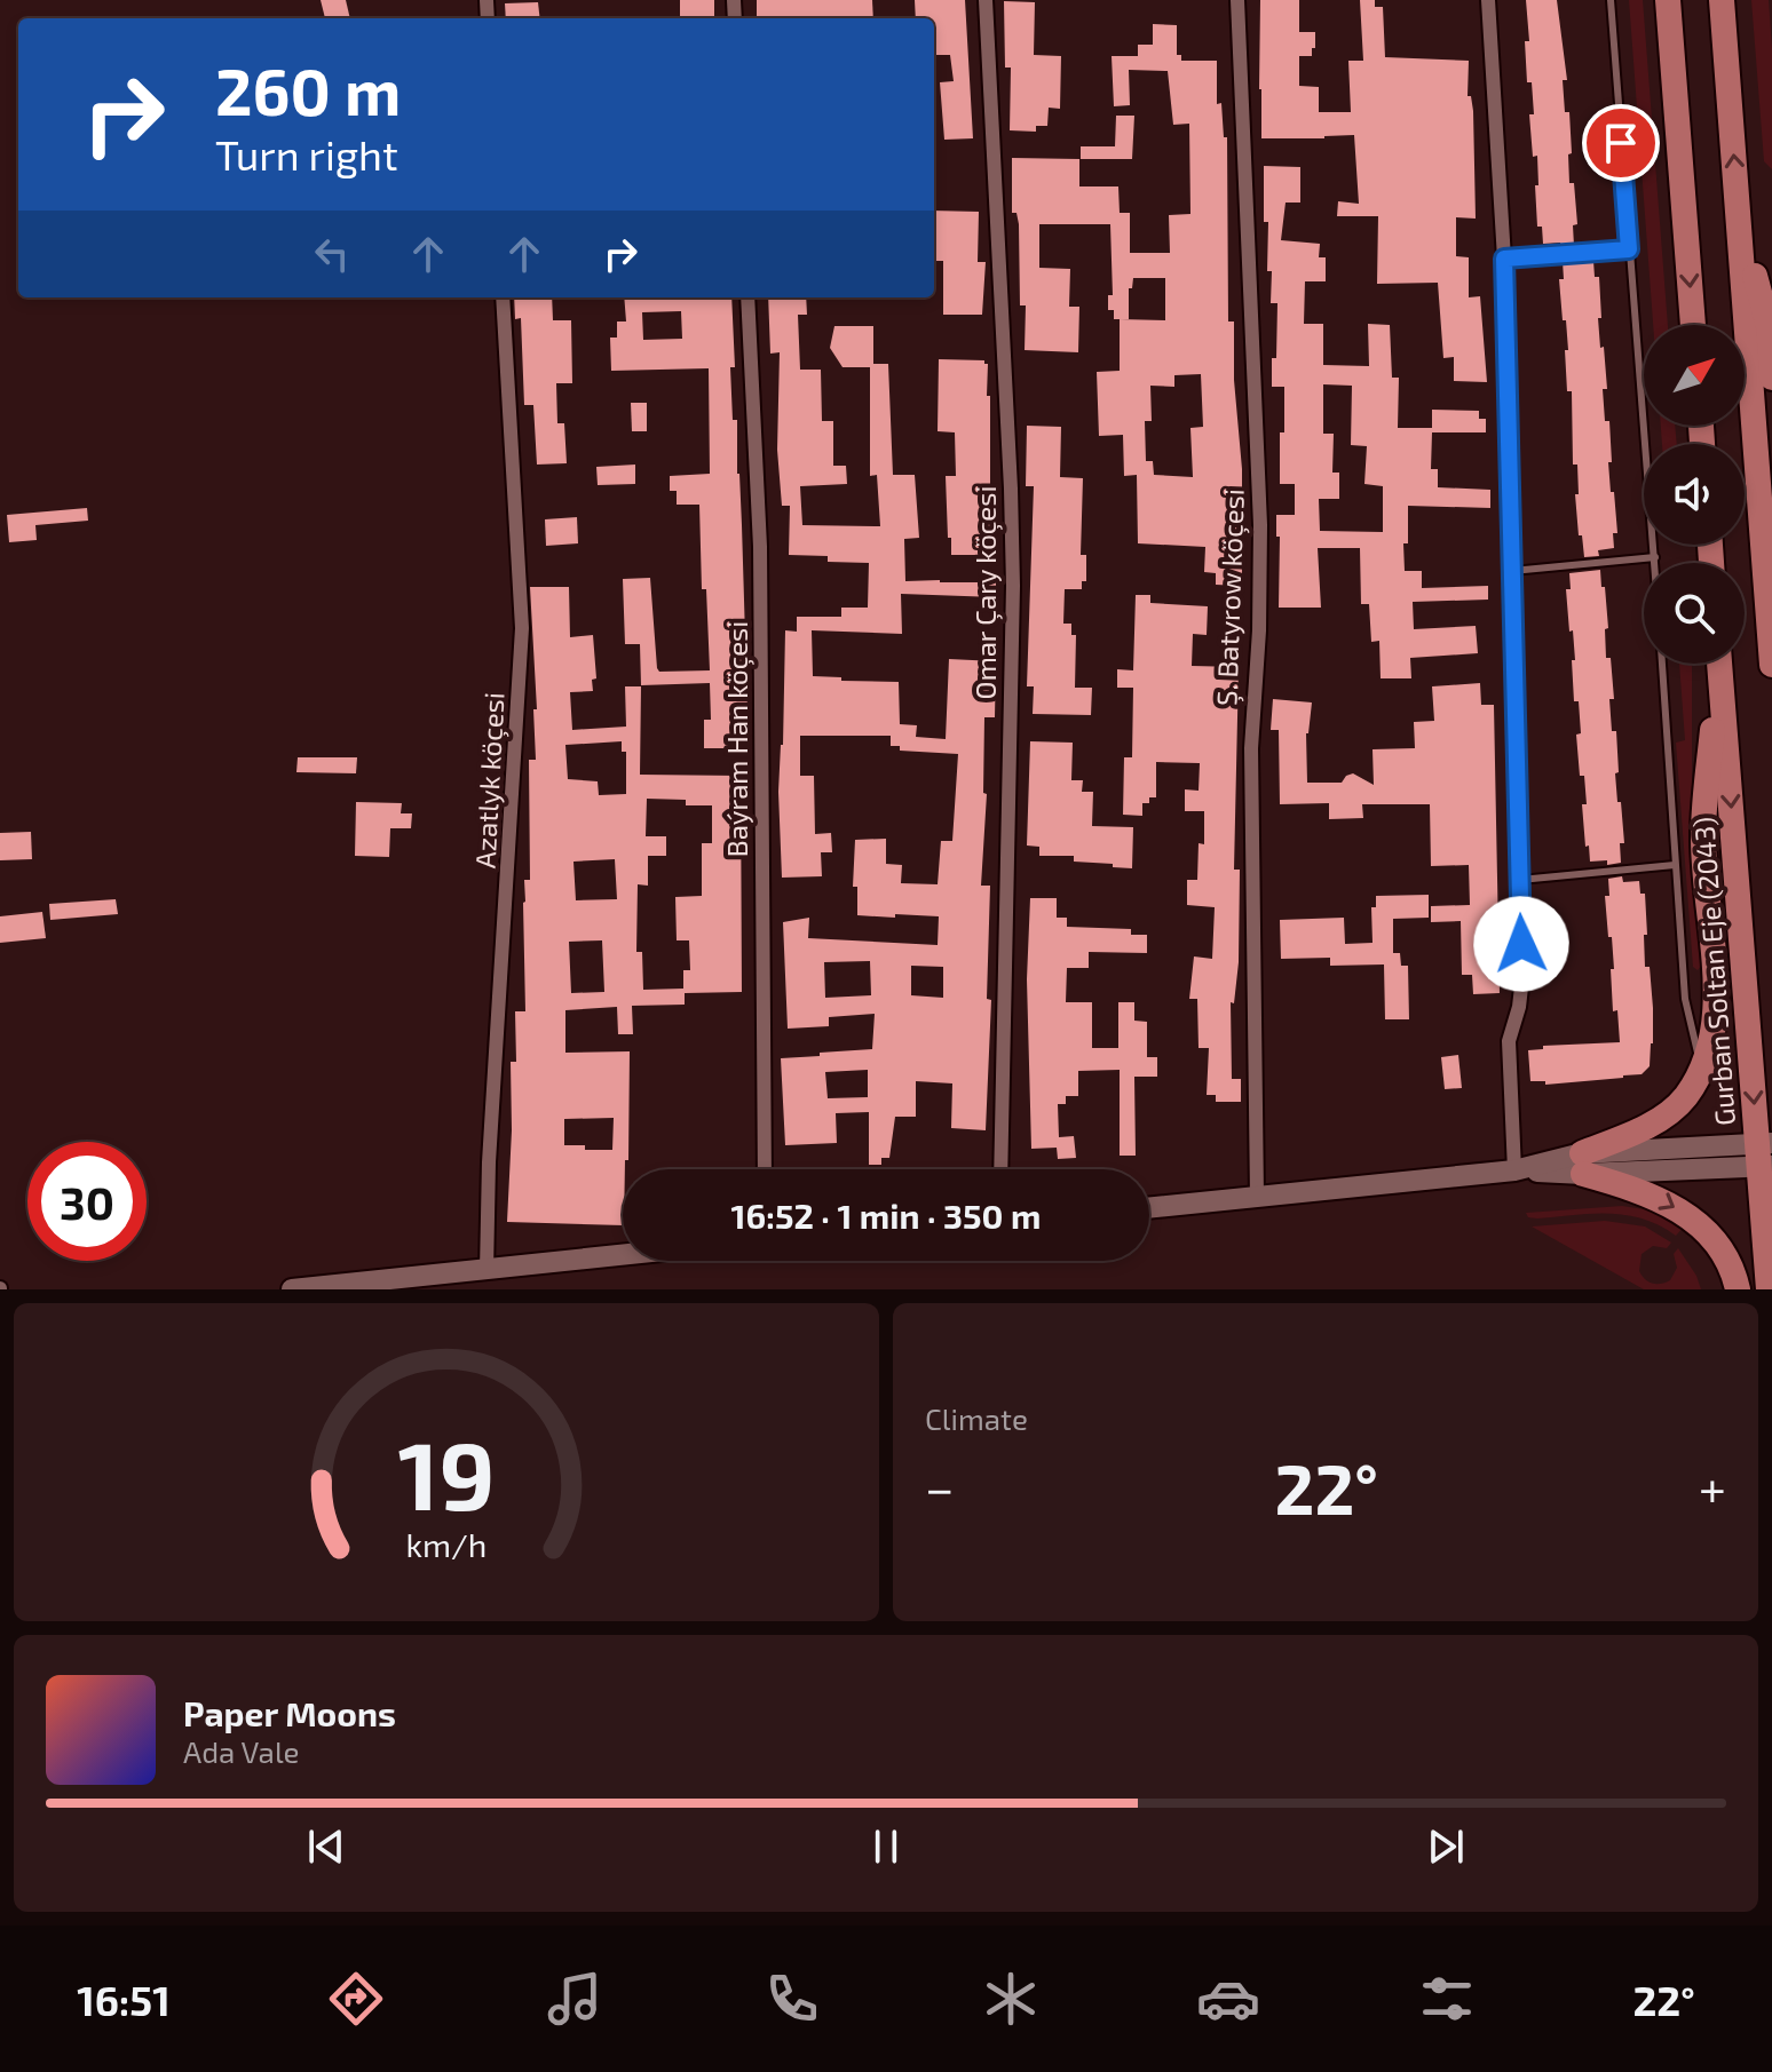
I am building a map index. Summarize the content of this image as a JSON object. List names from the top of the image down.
{
  "streets": {
    "highway": ["Gurban Soltan Eje (2043)"],
    "street": [
      "Omar Çary köçesi",
      "Ş. Batyrow köçesi",
      "Baýram Han köçesi",
      "Azatlyk köçesi"
    ]
  },
  "north": "top right",
  "page": {
    "turn": ["260 m", "Turn right"],
    "limit": "30",
    "trip": "16:52 · 1 min · 350 m",
    "tile": "Climate",
    "heat": ["−", "22°", "+"],
    "song": ["Paper Moons", "Ada Vale"],
    "tabs": ["16:51", "22°"],
    "gauge": ["19", "km/h"]
  }
}
